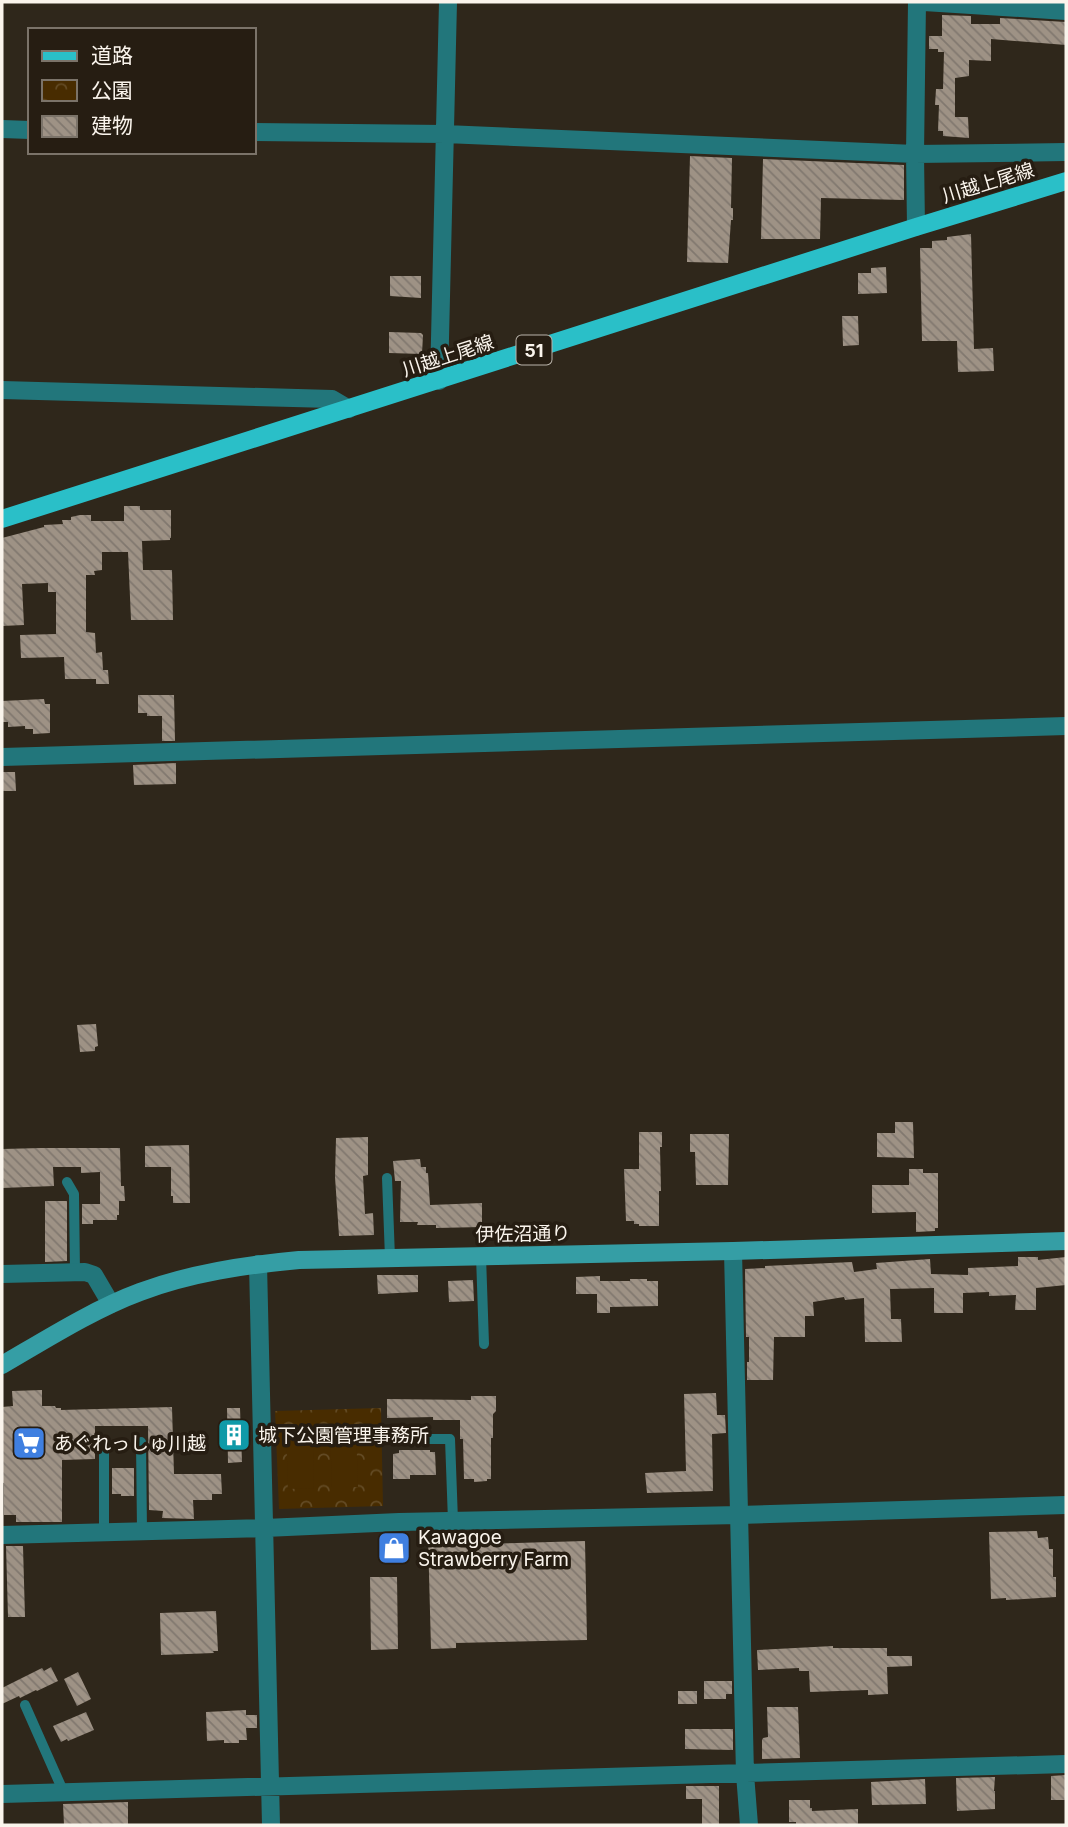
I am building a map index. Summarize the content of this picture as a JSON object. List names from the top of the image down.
{
  "streets": {
    "main road": ["川越上尾線", "51"],
    "street": ["伊佐沼通り"]
  },
  "places": {
    "building": ["城下公園管理事務所"],
    "supermarket": ["あぐれっしゅ川越"],
    "shop": ["Kawagoe Strawberry Farm"]
  },
  "legend": ["道路", "公園", "建物"]
}
